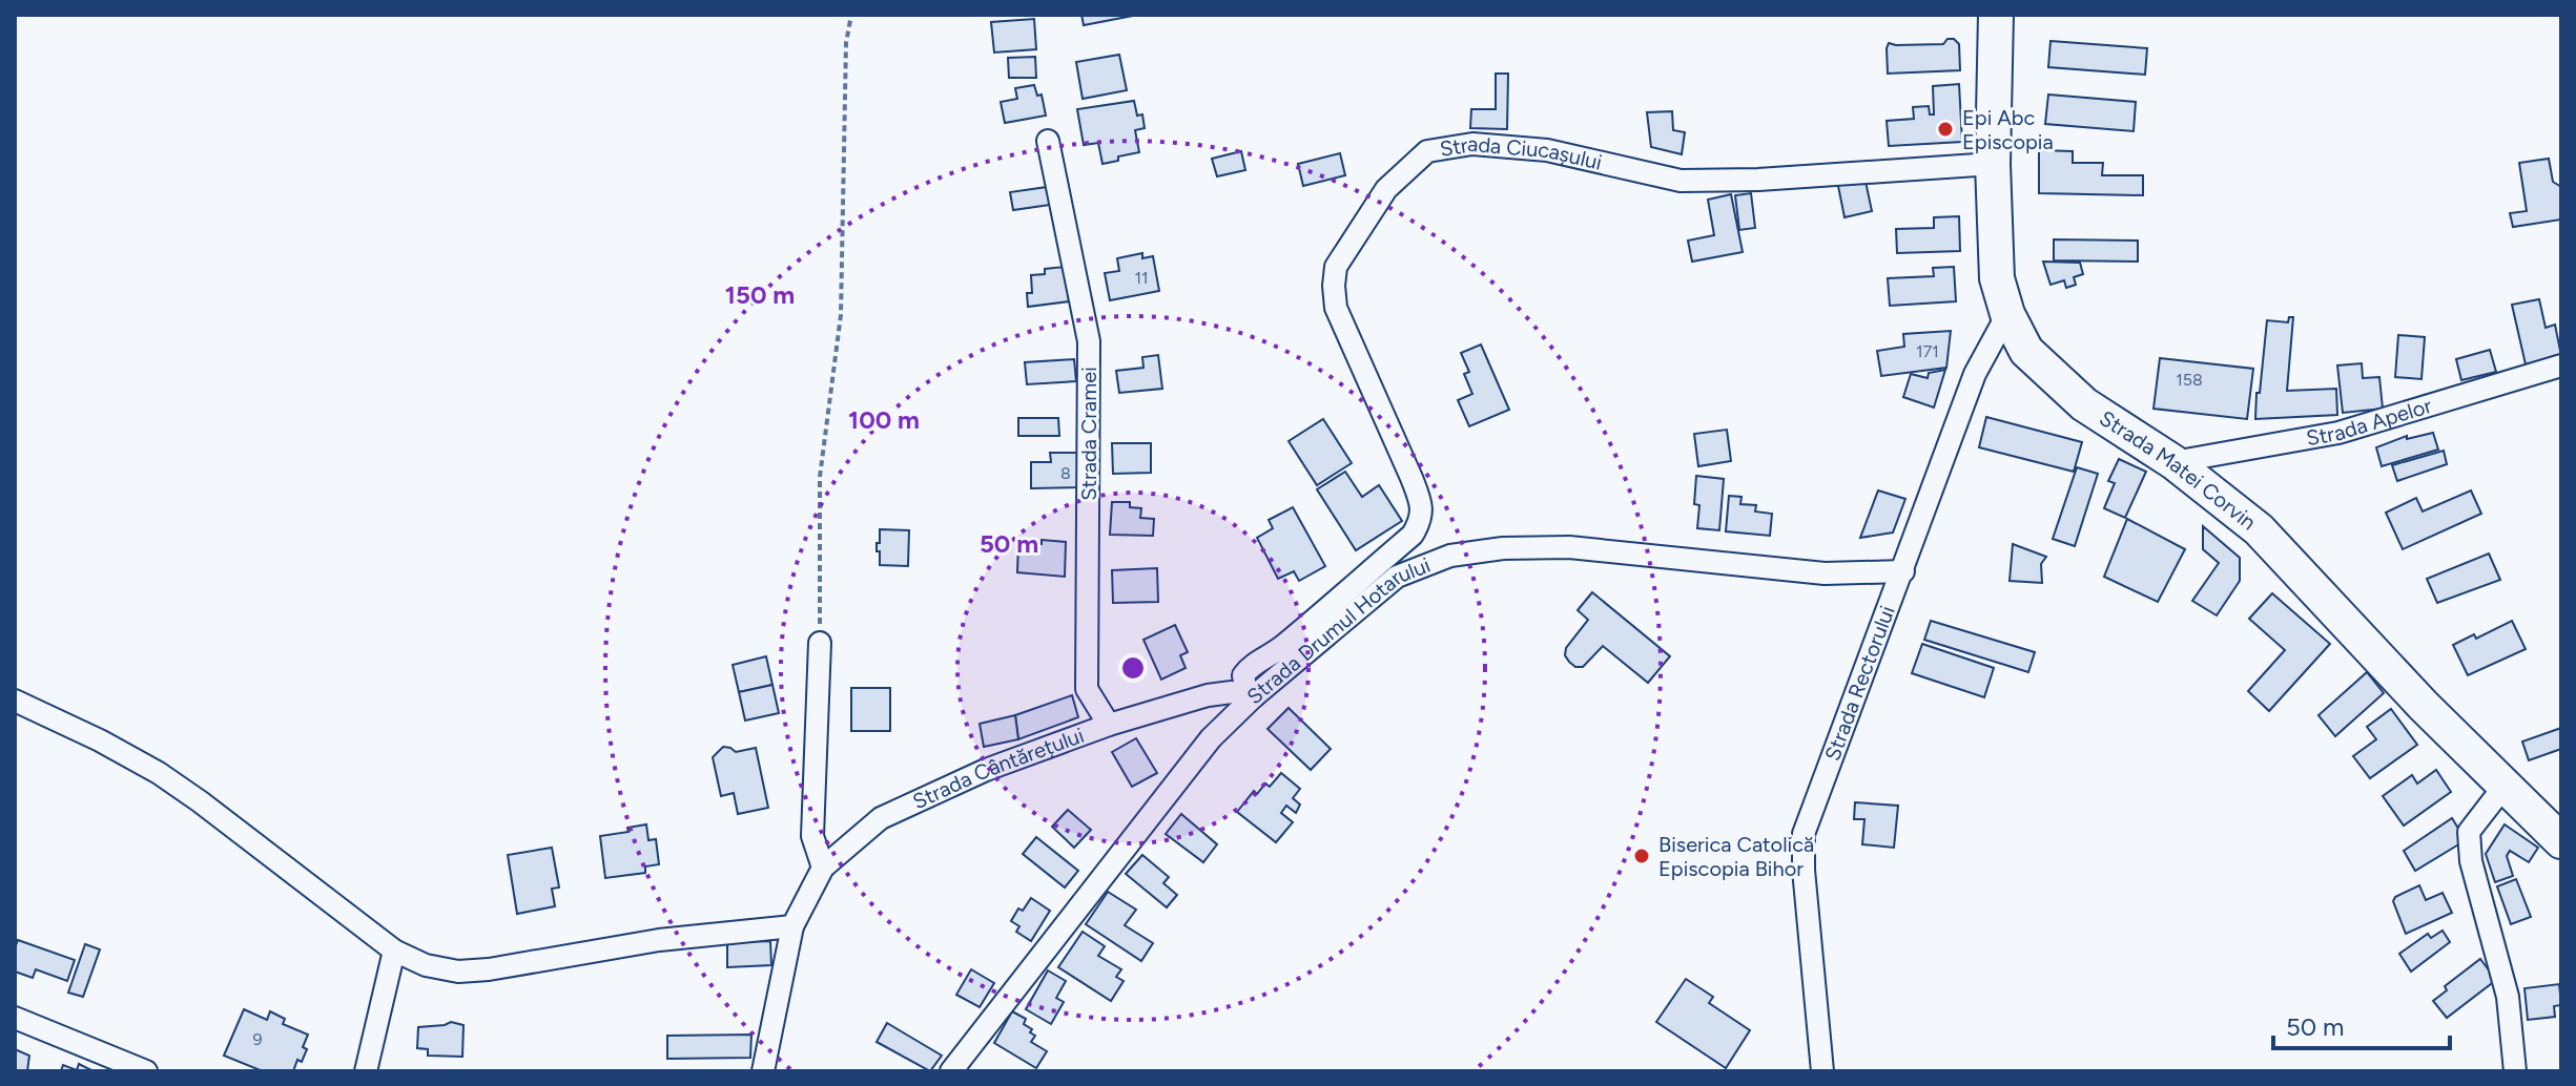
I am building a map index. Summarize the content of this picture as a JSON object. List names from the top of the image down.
{
  "streets": {
    "main road": ["Strada Matei Corvin"],
    "street": [
      "Strada Ciucașului",
      "Strada Apelor",
      "Strada Cramei",
      "Strada Drumul Hotarului",
      "Strada Rectorului",
      "Strada Cântărețului"
    ]
  },
  "crossings": [
    ["Strada Ciucașului", "Strada Matei Corvin"],
    ["Strada Ciucașului", "Strada Drumul Hotarului"],
    ["Strada Ciucașului", "Strada Cântărețului"],
    ["Strada Apelor", "Strada Matei Corvin"],
    ["Strada Cramei", "Strada Cântărețului"],
    ["Strada Matei Corvin", "Strada Rectorului"],
    ["Strada Drumul Hotarului", "Strada Rectorului"],
    ["Strada Drumul Hotarului", "Strada Cântărețului"]
  ],
  "places": ["Epi Abc Episcopia", "Biserica Catolică Episcopia Bihor"],
  "house_numbers": [
    "11",
    "171",
    "158",
    "8",
    "9"
  ],
  "scale_bar": "50 m",
  "rings": ["150 m", "100 m", "50 m"]
}
